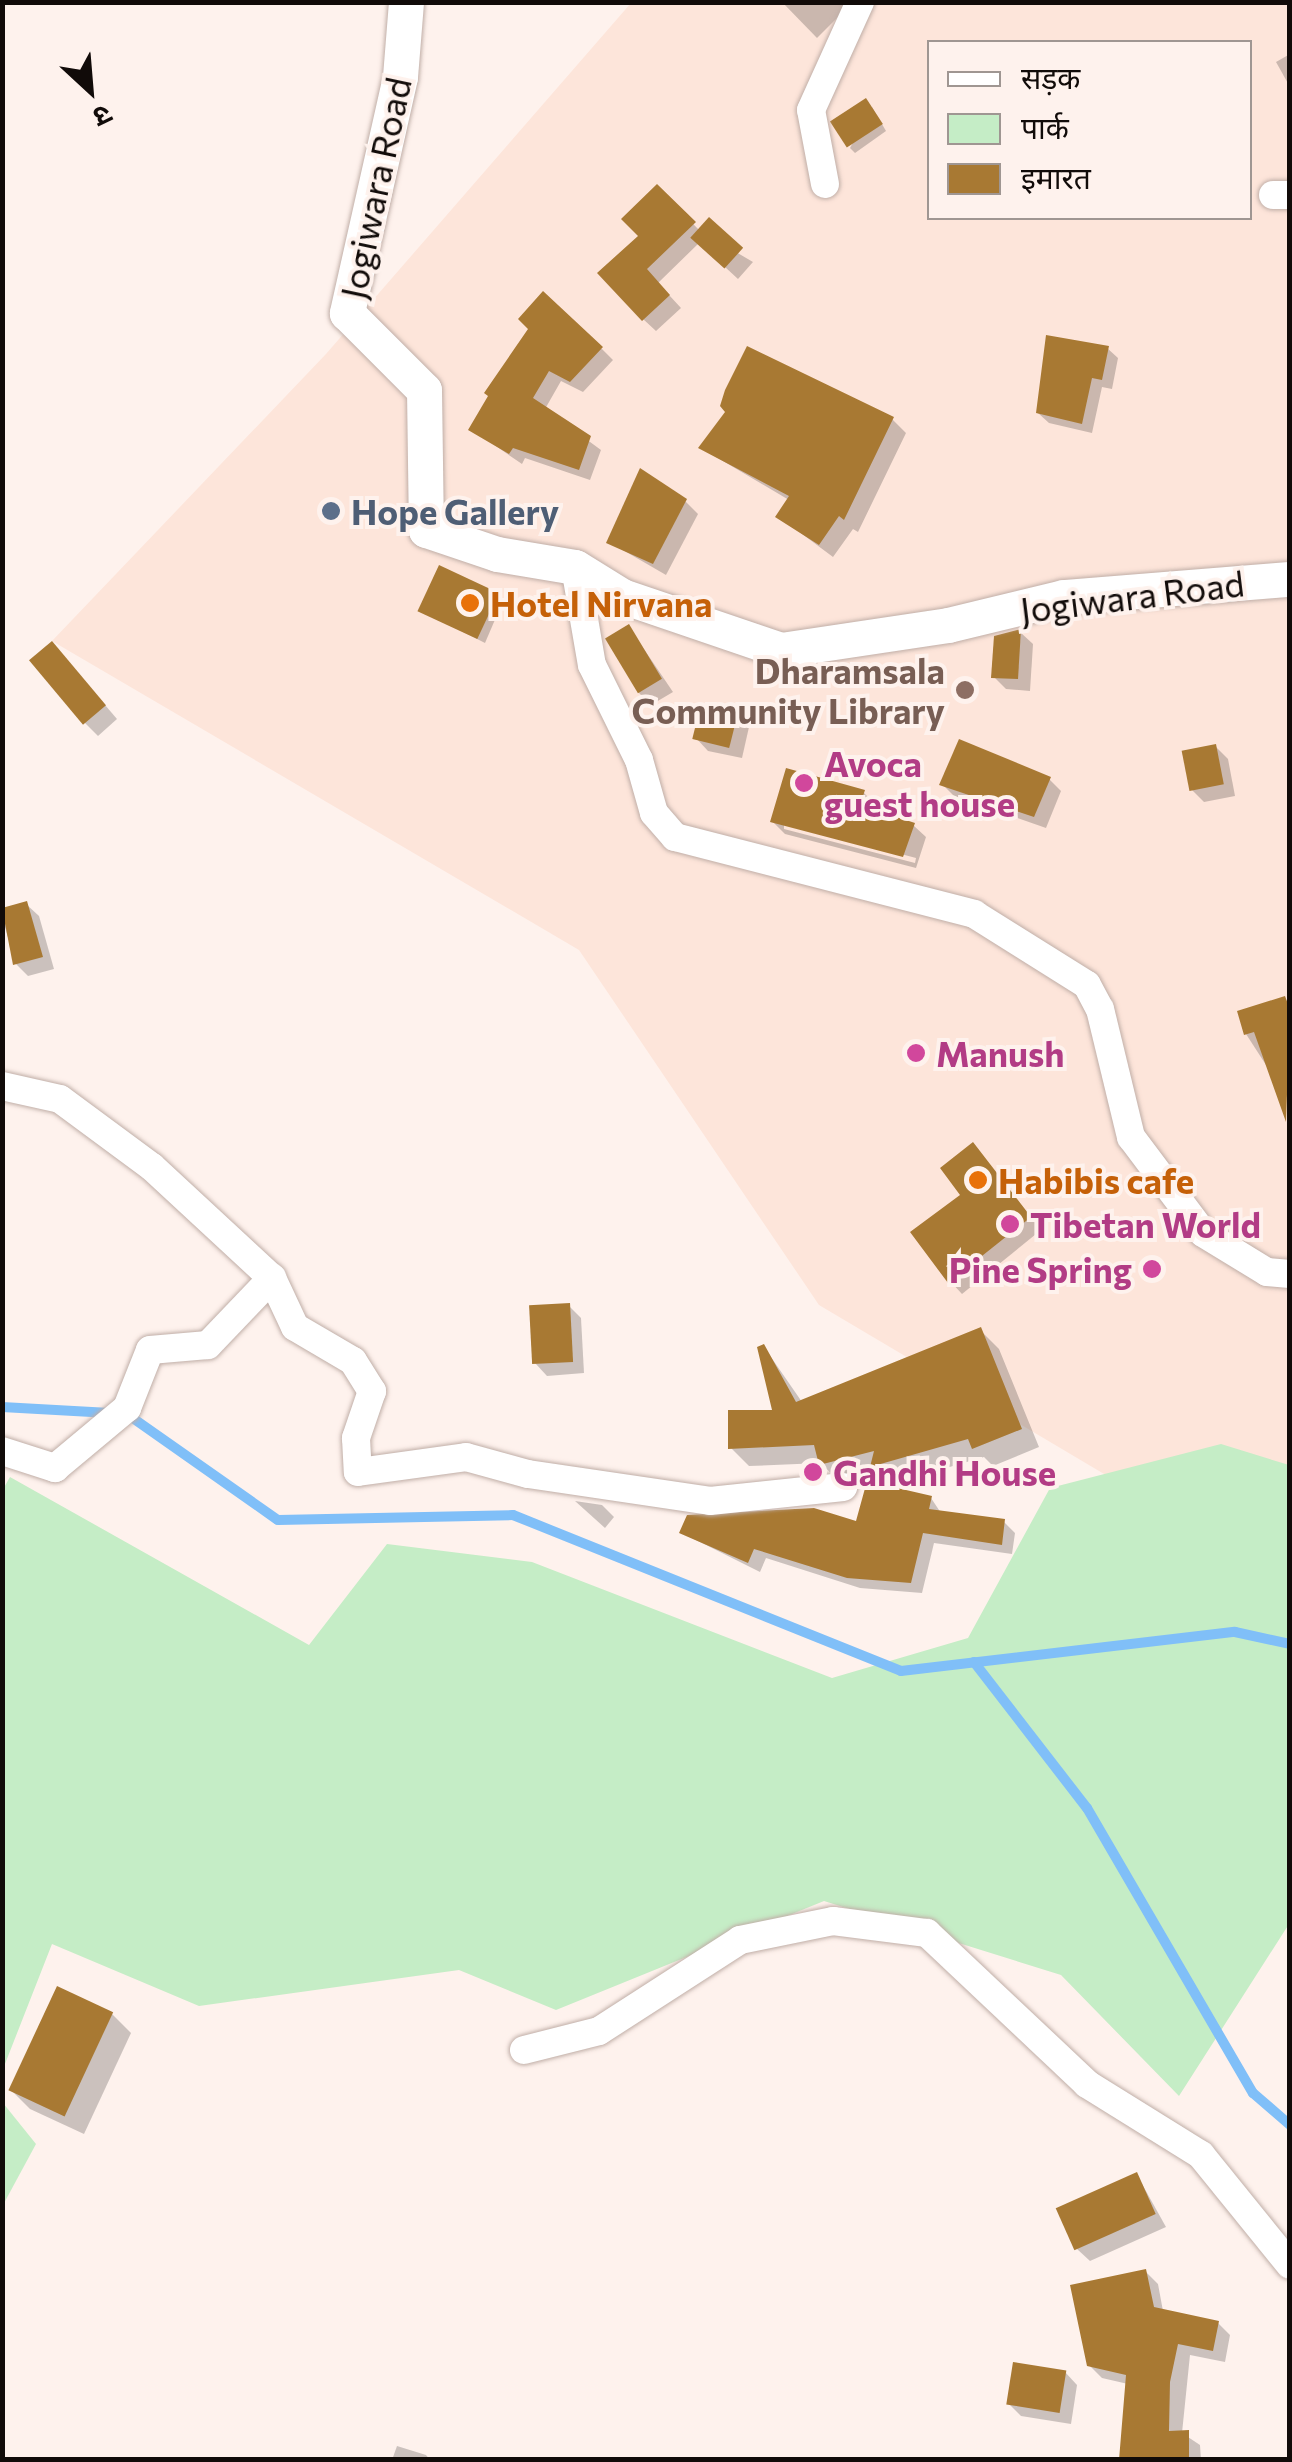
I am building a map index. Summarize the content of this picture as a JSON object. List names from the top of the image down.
{
  "streets": {
    "street": ["Jogiwara Road"]
  },
  "places": [
    "Hope Gallery",
    "Hotel Nirvana",
    "Dharamsala Community Library",
    "Avoca guest house",
    "Manush",
    "Habibis cafe",
    "Tibetan World",
    "Pine Spring",
    "Gandhi House"
  ],
  "legend": ["सड़क", "पार्क", "इमारत"],
  "north": "bottom right"
}
